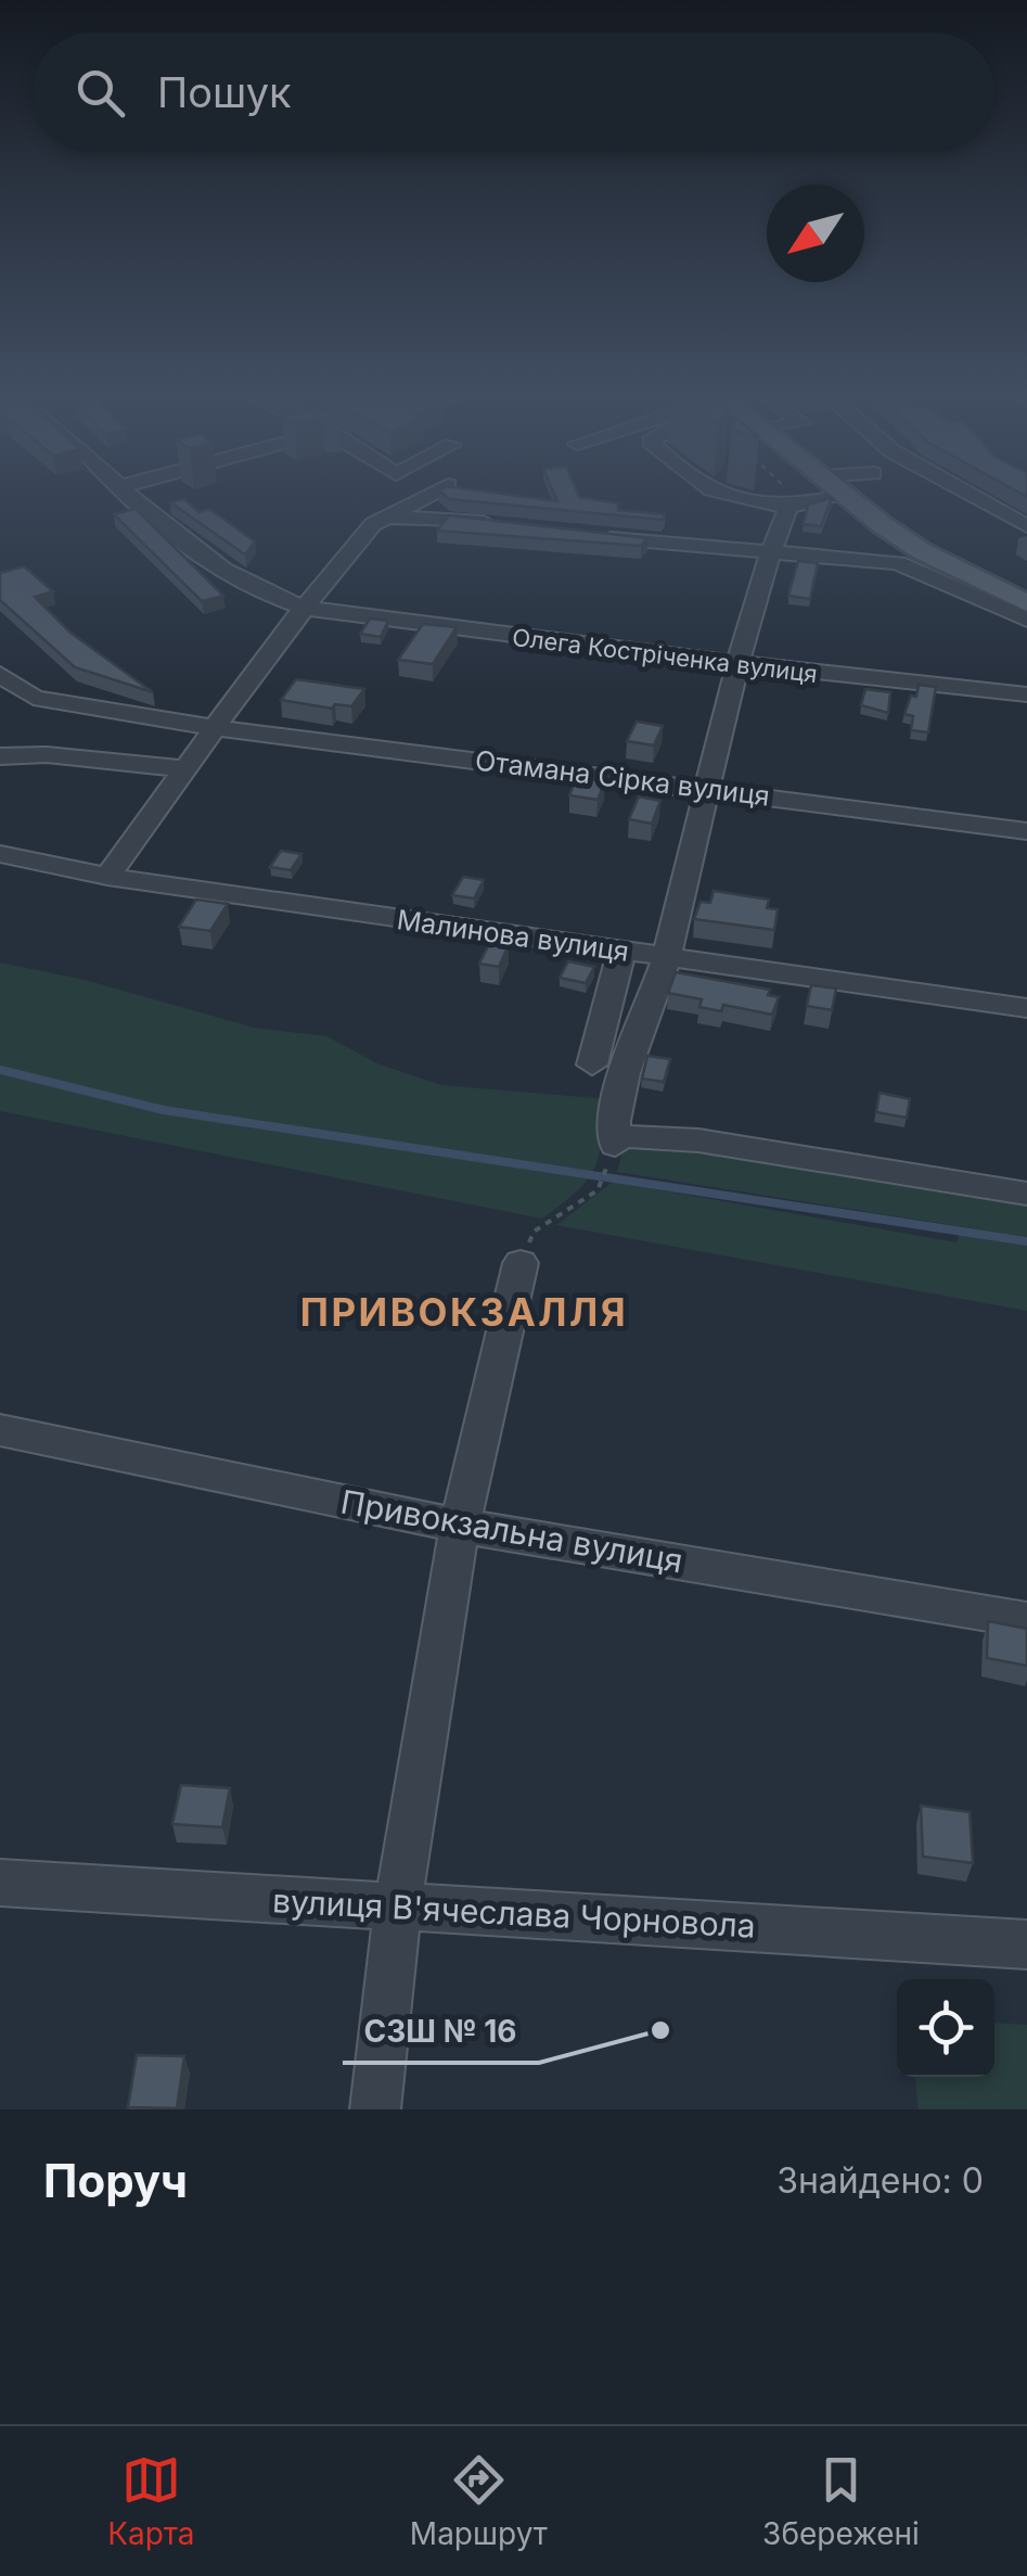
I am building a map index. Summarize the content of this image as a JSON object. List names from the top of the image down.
{
  "streets": {
    "street": [
      "Олега Костріченка вулиця",
      "Отамана Сірка вулиця",
      "Малинова вулиця",
      "Привокзальна вулиця",
      "вулиця В'ячеслава Чорновола"
    ]
  },
  "districts": ["ПРИВОКЗАЛЛЯ"],
  "places": ["СЗШ № 16"],
  "north": "bottom left",
  "page": {
    "search": "Пошук",
    "heading": ["Поруч", "Знайдено: 0"],
    "nav": ["Карта", "Маршрут", "Збережені"]
  }
}
